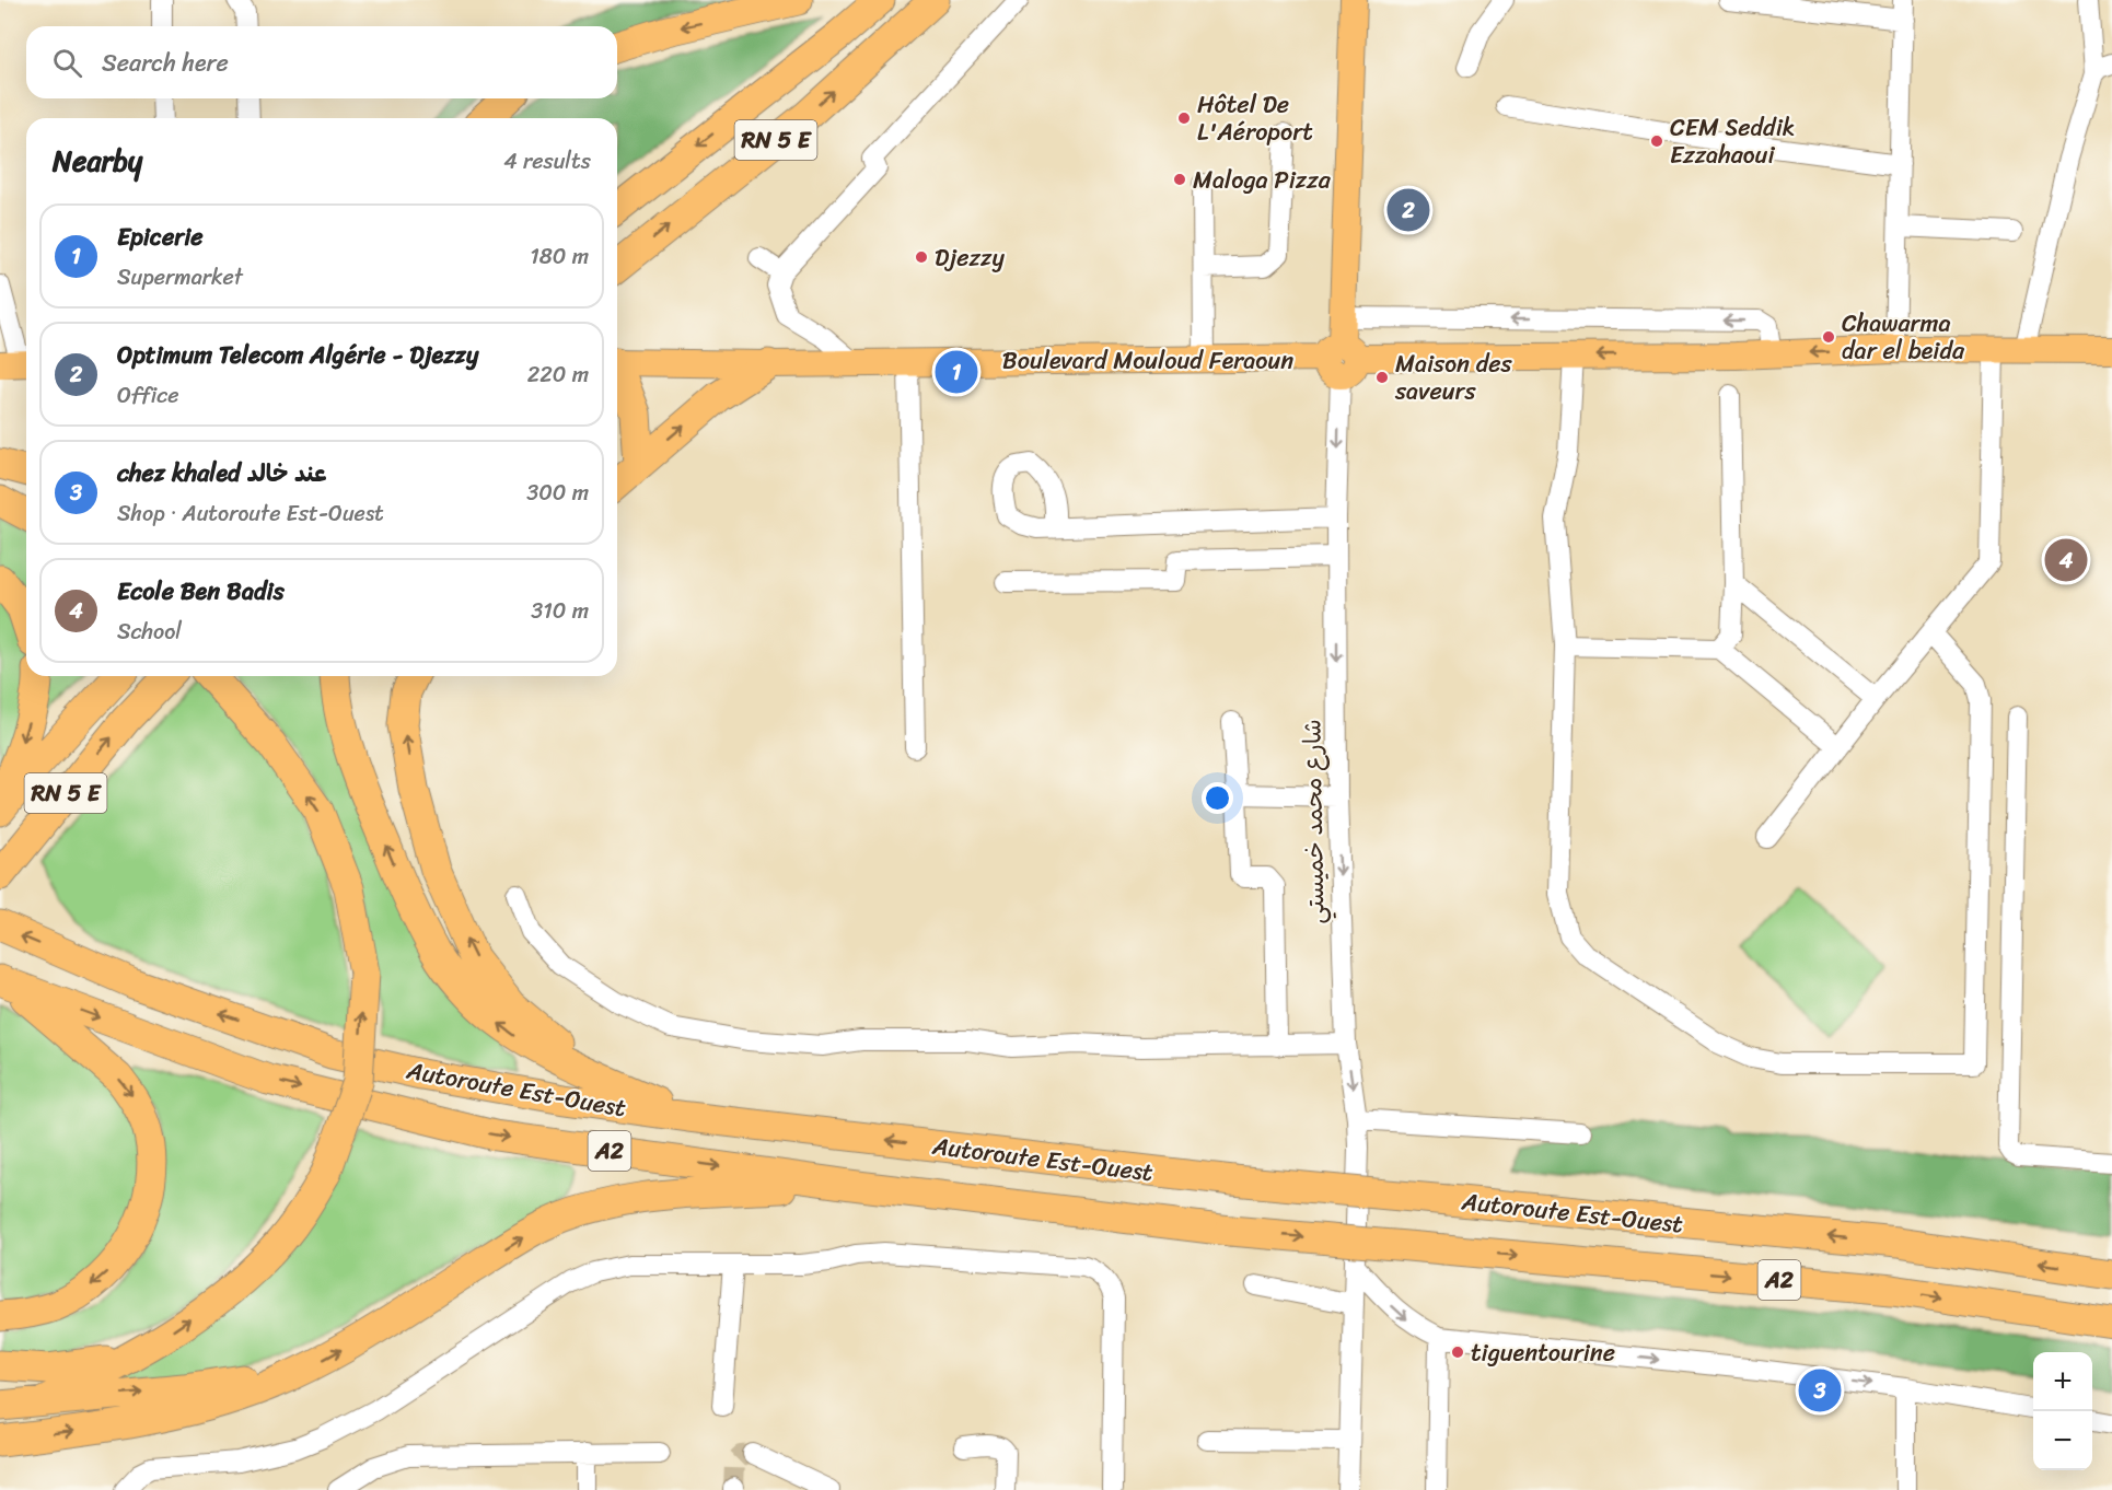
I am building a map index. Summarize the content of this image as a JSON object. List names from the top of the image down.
{
  "streets": {
    "highway": ["RN 5 E", "Autoroute Est-Ouest", "A2"],
    "main road": ["Boulevard Mouloud Feraoun"],
    "street": ["شارع محمد خميستي"]
  },
  "crossings": [
    ["Boulevard Mouloud Feraoun", "شارع محمد خميستي"]
  ],
  "places": [
    "Hôtel De L'Aéroport",
    "CEM Seddik Ezzahaoui",
    "Maloga Pizza",
    "Djezzy",
    "Chawarma dar el beida",
    "Maison des saveurs",
    "tiguentourine"
  ],
  "page": {
    "search": "Search here",
    "heading": ["Nearby", "4 results"],
    "pins": [
      "2",
      "1",
      "4",
      "3"
    ],
    "list": [
      {
        "mark": "1",
        "name": "Epicerie",
        "note": "Supermarket",
        "value": "180 m"
      },
      {
        "mark": "2",
        "name": "Optimum Telecom Algérie - Djezzy",
        "note": "Office",
        "value": "220 m"
      },
      {
        "mark": "3",
        "name": "chez khaled عند خالد",
        "note": "Shop · Autoroute Est-Ouest",
        "value": "300 m"
      },
      {
        "mark": "4",
        "name": "Ecole Ben Badis",
        "note": "School",
        "value": "310 m"
      }
    ],
    "map_buttons": ["+", "−"]
  }
}
